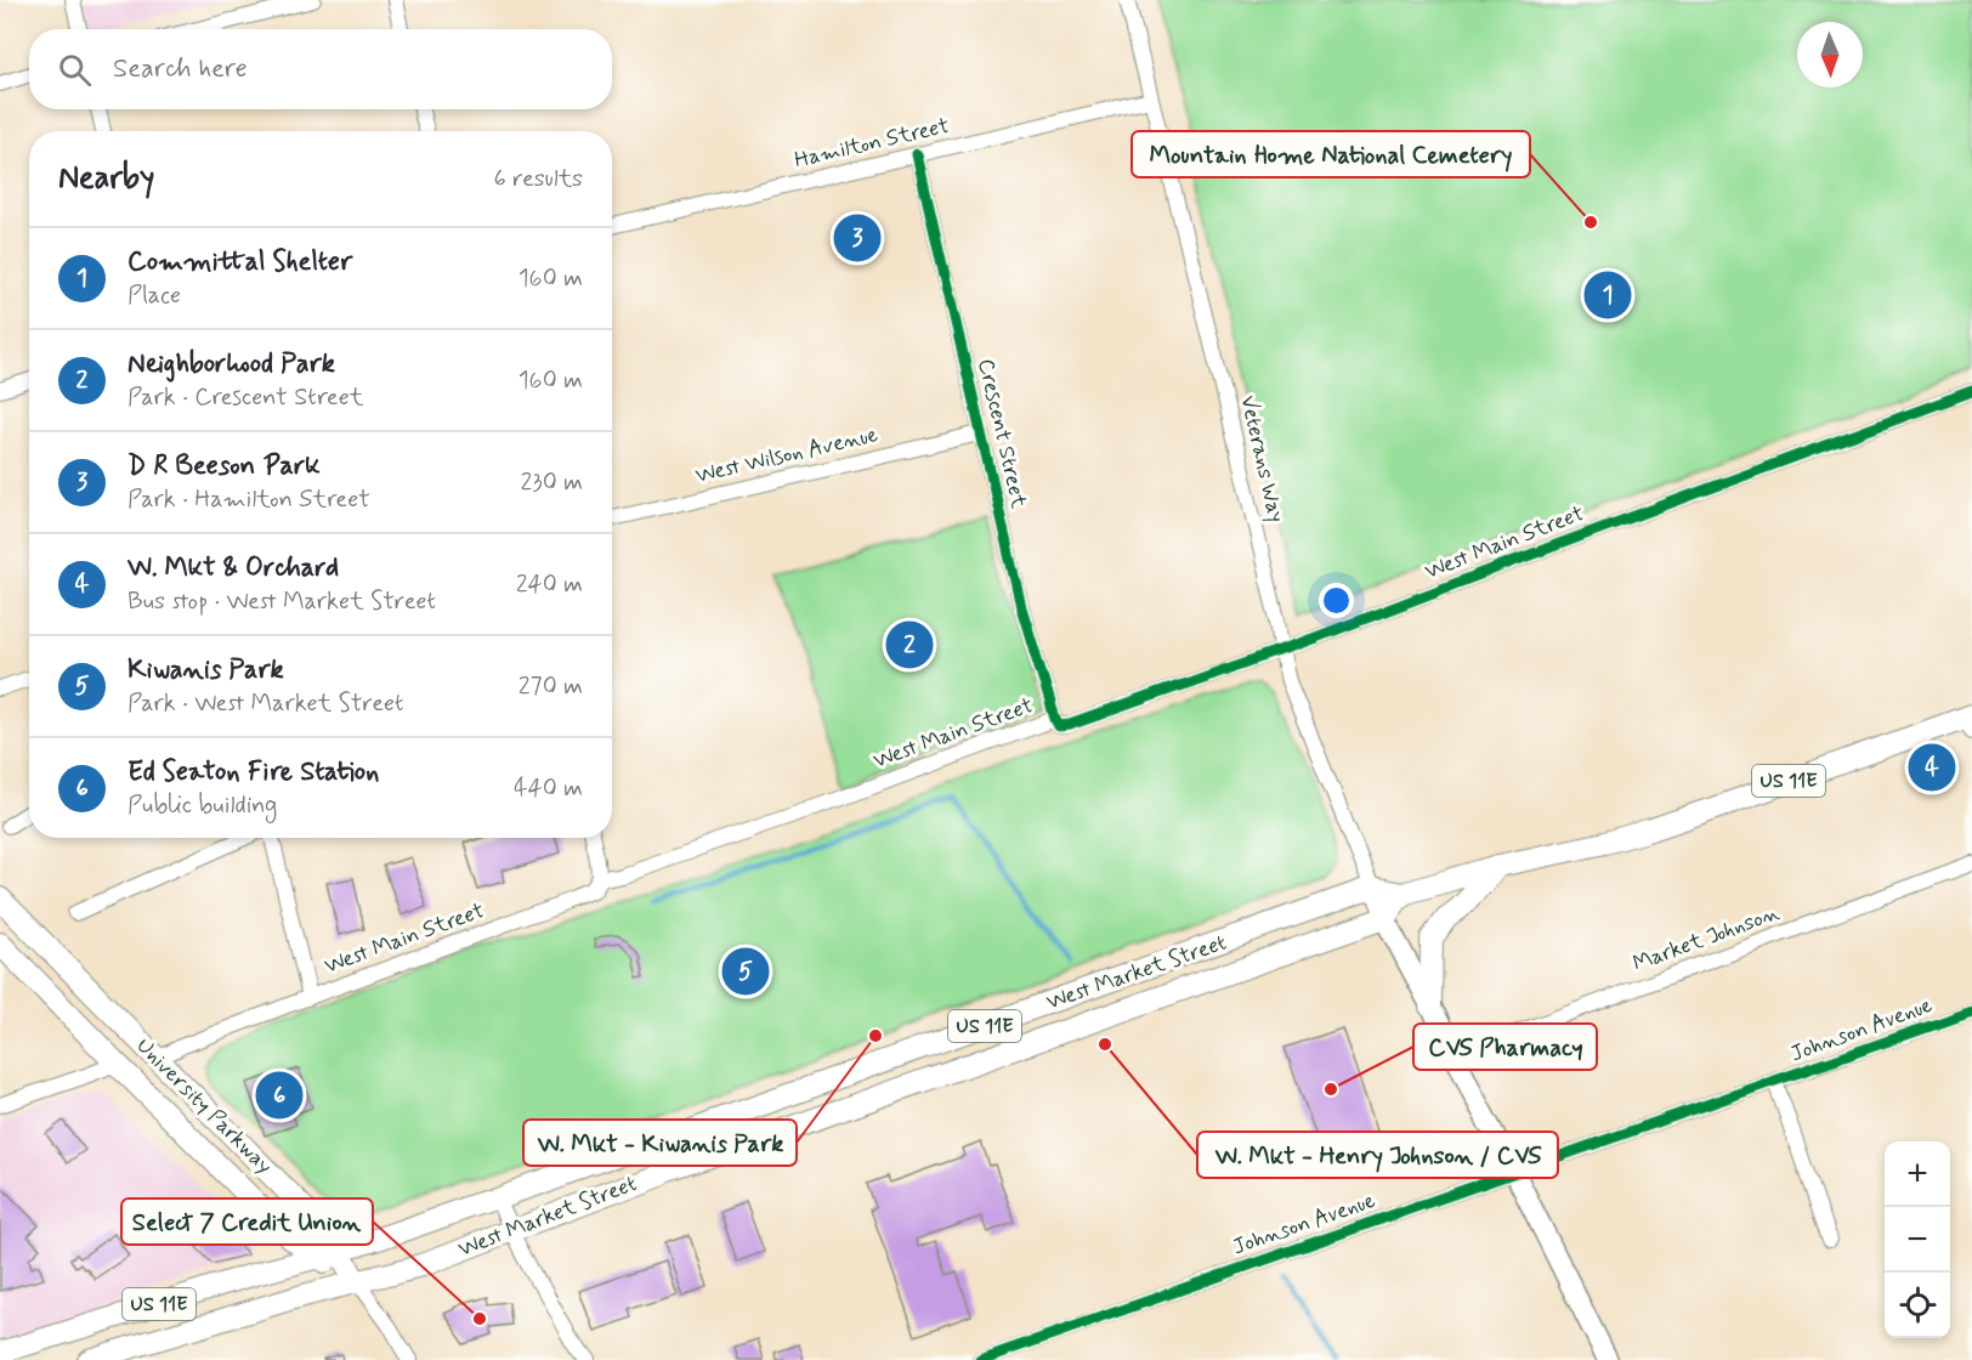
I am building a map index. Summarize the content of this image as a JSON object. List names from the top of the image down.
{
  "streets": {
    "main road": ["US 11E", "West Market Street", "University Parkway"],
    "street": [
      "Hamilton Street",
      "Crescent Street",
      "West Wilson Avenue",
      "Veterans Way",
      "West Main Street",
      "Market Johnson",
      "Johnson Avenue"
    ]
  },
  "crossings": [
    ["Hamilton Street", "Crescent Street"],
    ["Hamilton Street", "Veterans Way"],
    ["Crescent Street", "West Wilson Avenue"],
    ["Crescent Street", "West Main Street"],
    ["Veterans Way", "West Main Street"],
    ["Veterans Way", "US 11E"],
    ["Veterans Way", "West Market Street"],
    ["West Main Street", "University Parkway"],
    ["US 11E", "West Market Street"],
    ["West Market Street", "University Parkway"]
  ],
  "places": [
    "Mountain Home National Cemetery",
    "W. Mkt - Kiwanis Park",
    "W. Mkt - Henry Johnson / CVS",
    "CVS Pharmacy",
    "Select 7 Credit Union"
  ],
  "north": "bottom",
  "page": {
    "search": "Search here",
    "heading": ["Nearby", "6 results"],
    "pins": [
      "3",
      "1",
      "2",
      "4",
      "5",
      "6"
    ],
    "list": [
      {
        "mark": "1",
        "name": "Committal Shelter",
        "note": "Place",
        "value": "160 m"
      },
      {
        "mark": "2",
        "name": "Neighborhood Park",
        "note": "Park · Crescent Street",
        "value": "160 m"
      },
      {
        "mark": "3",
        "name": "D R Beeson Park",
        "note": "Park · Hamilton Street",
        "value": "230 m"
      },
      {
        "mark": "4",
        "name": "W. Mkt & Orchard",
        "note": "Bus stop · West Market Street",
        "value": "240 m"
      },
      {
        "mark": "5",
        "name": "Kiwanis Park",
        "note": "Park · West Market Street",
        "value": "270 m"
      },
      {
        "mark": "6",
        "name": "Ed Seaton Fire Station",
        "note": "Public building",
        "value": "440 m"
      }
    ],
    "map_buttons": ["+", "−"]
  }
}
